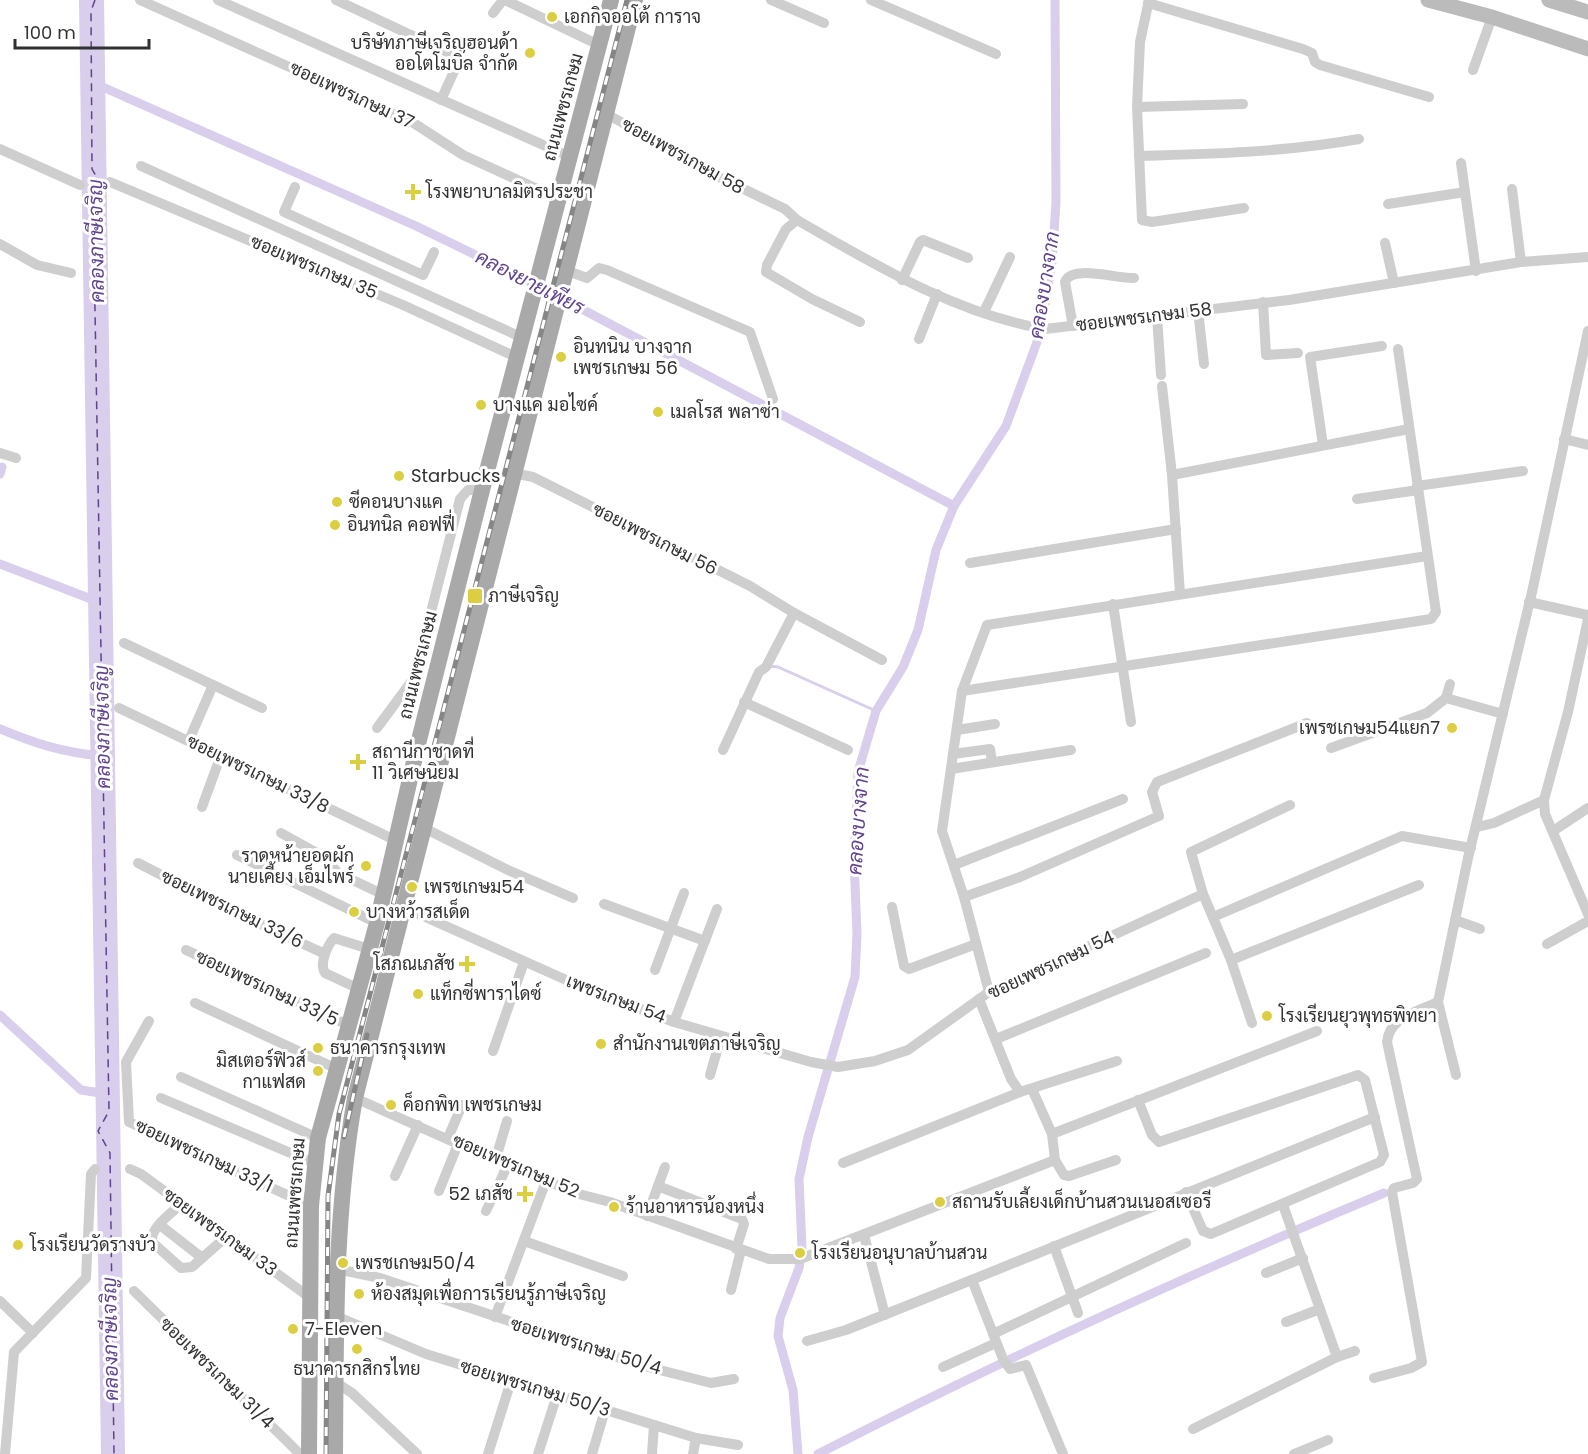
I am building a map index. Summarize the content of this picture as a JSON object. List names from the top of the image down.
{
  "streets": {
    "main road": ["ถนนเพชรเกษม"],
    "street": [
      "ซอยเพชรเกษม 37",
      "ซอยเพชรเกษม 58",
      "ซอยเพชรเกษม 35",
      "ซอยเพชรเกษม 56",
      "ซอยเพชรเกษม 33/8",
      "ซอยเพชรเกษม 33/6",
      "ซอยเพชรเกษม 54",
      "ซอยเพชรเกษม 33/5",
      "เพชรเกษม 54",
      "ซอยเพชรเกษม 33/1",
      "ซอยเพชรเกษม 52",
      "ซอยเพชรเกษม 33",
      "ซอยเพชรเกษม 50/4",
      "ซอยเพชรเกษม 31/4",
      "ซอยเพชรเกษม 50/3"
    ]
  },
  "crossings": [
    ["ซอยเพชรเกษม 37", "ถนนเพชรเกษม"],
    ["ถนนเพชรเกษม", "ซอยเพชรเกษม 35"],
    ["ถนนเพชรเกษม", "ซอยเพชรเกษม 33/8"],
    ["ถนนเพชรเกษม", "ซอยเพชรเกษม 33/5"],
    ["ถนนเพชรเกษม", "ซอยเพชรเกษม 33/1"],
    ["ถนนเพชรเกษม", "ซอยเพชรเกษม 33"],
    ["ซอยเพชรเกษม 33/6", "ซอยเพชรเกษม 33/5"],
    ["ซอยเพชรเกษม 54", "เพชรเกษม 54"]
  ],
  "water": ["คลองภาษีเจริญ", "คลองยายเพียร", "คลองบางจาก"],
  "places": {
    "other": [
      "เอกกิจออโต้ การาจ",
      "บริษัทภาษีเจริญฮอนด้า ออโตโมบิล จำกัด",
      "อินทนิน บางจาก เพชรเกษม 56",
      "บางแค มอไซค์",
      "เมลโรส พลาซ่า",
      "Starbucks",
      "ซีคอนบางแค",
      "อินทนิล คอฟฟี่",
      "เพรชเกษม54แยก7",
      "ราดหน้ายอดผัก นายเคี้ยง เอ็มไพร์",
      "เพรชเกษม54",
      "บางหว้ารสเด็ด",
      "แท็กซี่พาราไดซ์",
      "โรงเรียนยุวพุทธพิทยา",
      "สำนักงานเขตภาษีเจริญ",
      "ธนาคารกรุงเทพ",
      "มิสเตอร์ฟิวส์ กาแฟสด",
      "ค็อกพิท เพชรเกษม",
      "สถานรับเลี้ยงเด็กบ้านสวนเนอสเซอรี",
      "ร้านอาหารน้องหนึ่ง",
      "โรงเรียนวัดรางบัว",
      "โรงเรียนอนุบาลบ้านสวน",
      "เพรชเกษม50/4",
      "ห้องสมุดเพื่อการเรียนรู้ภาษีเจริญ",
      "7-Eleven",
      "ธนาคารกสิกรไทย"
    ],
    "health": [
      "โรงพยาบาลมิตรประชา",
      "สถานีกาชาดที่ 11 วิเศษนิยม",
      "โสภณเภสัช",
      "52 เภสัช"
    ],
    "transit": ["ภาษีเจริญ"]
  },
  "scale_bar": "100 m"
}
